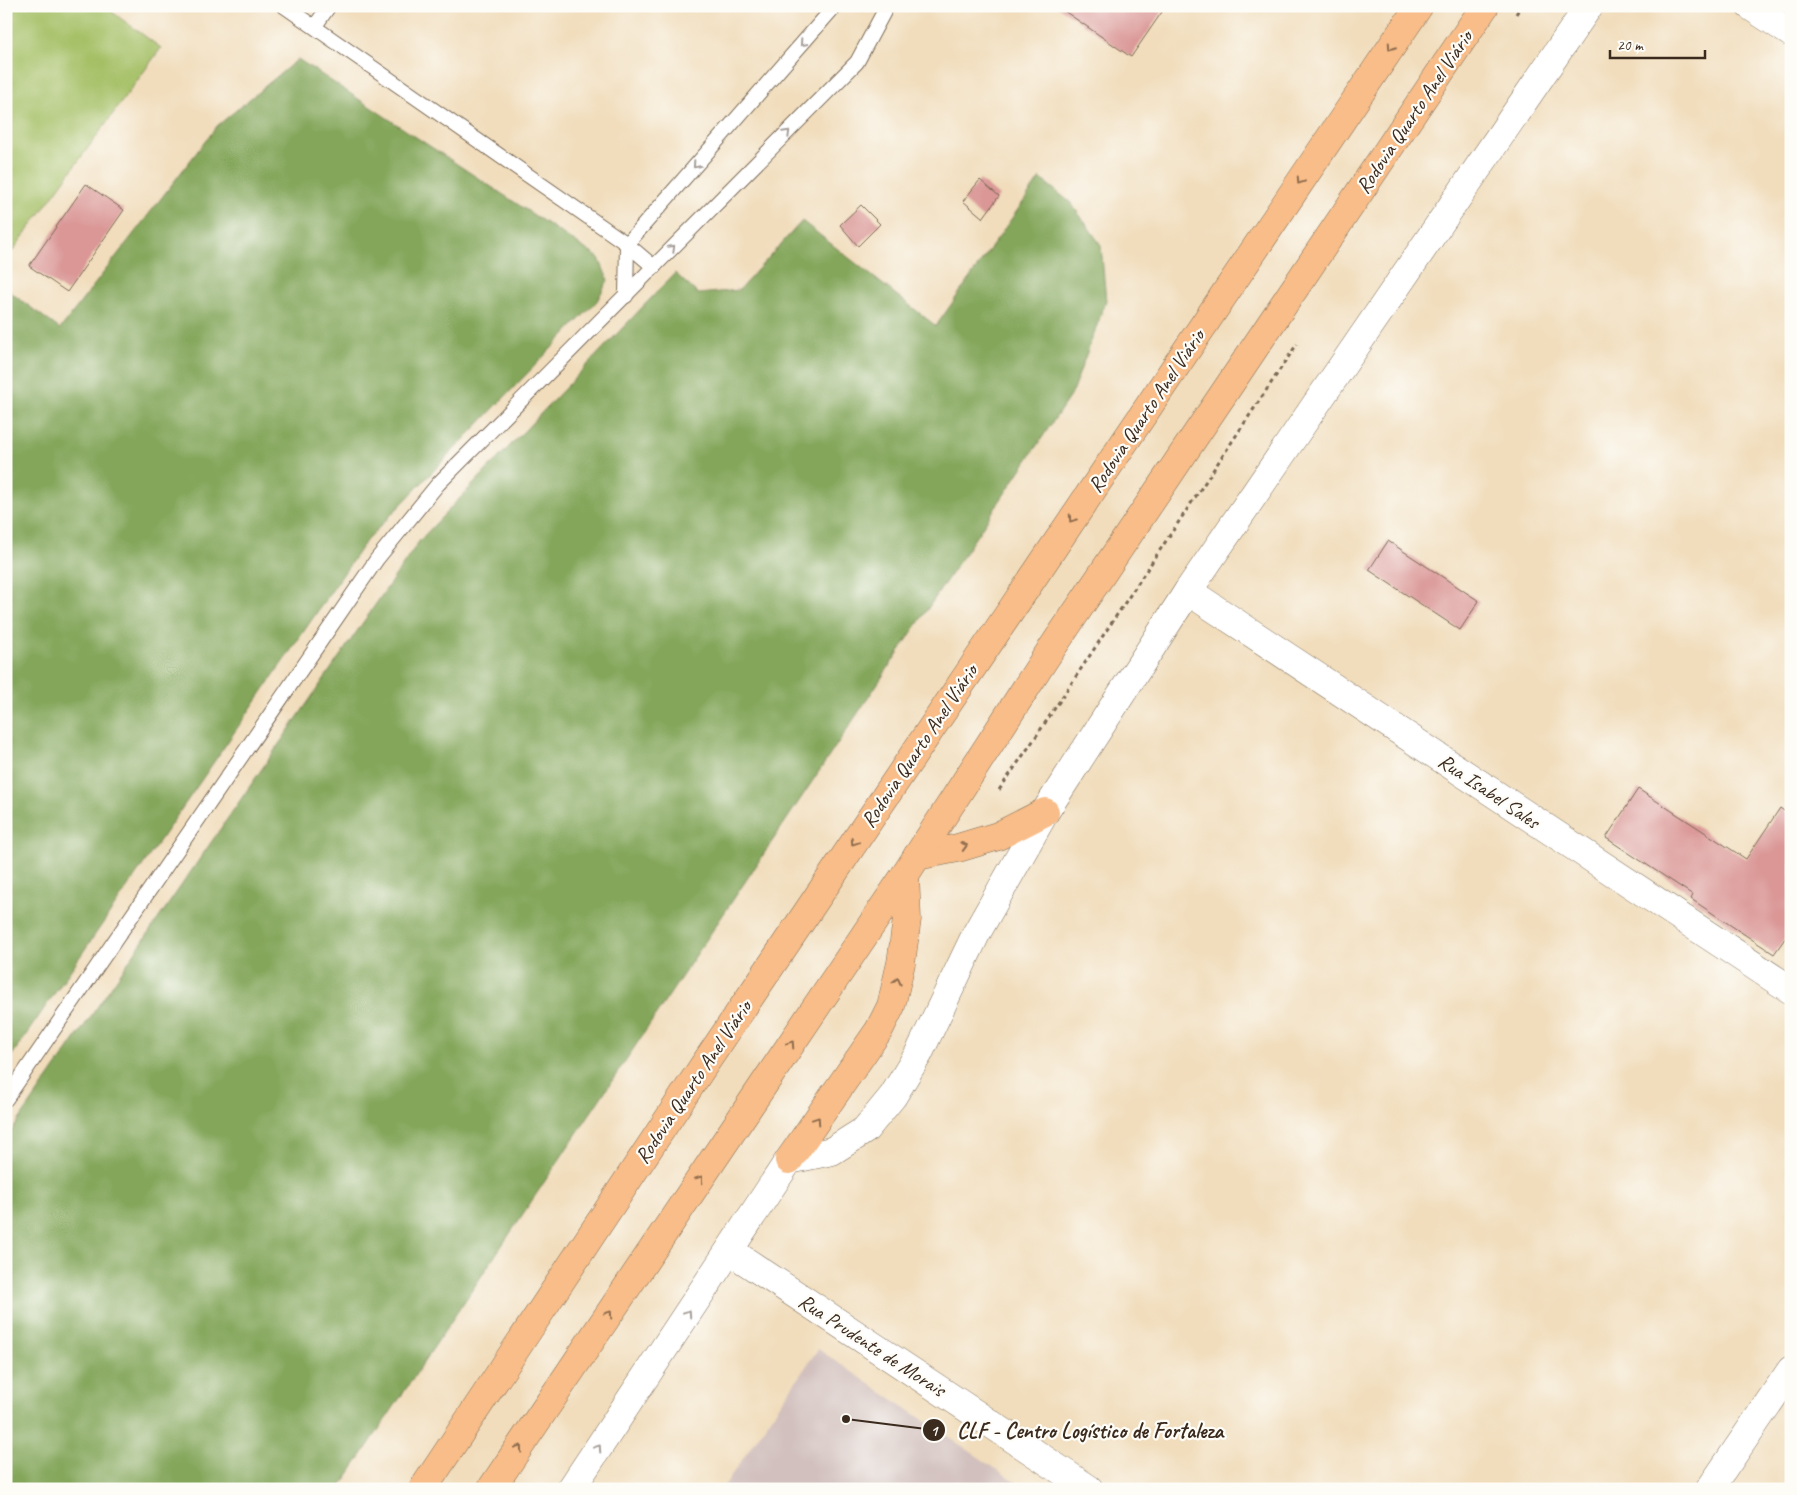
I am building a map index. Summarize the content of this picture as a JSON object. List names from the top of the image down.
{
  "streets": {
    "highway": ["Rodovia Quarto Anel Viário"],
    "street": ["Rua Isabel Sales", "Rua Prudente de Morais"]
  },
  "places": ["CLF - Centro Logístico de Fortaleza"],
  "scale_bar": "20 m"
}
